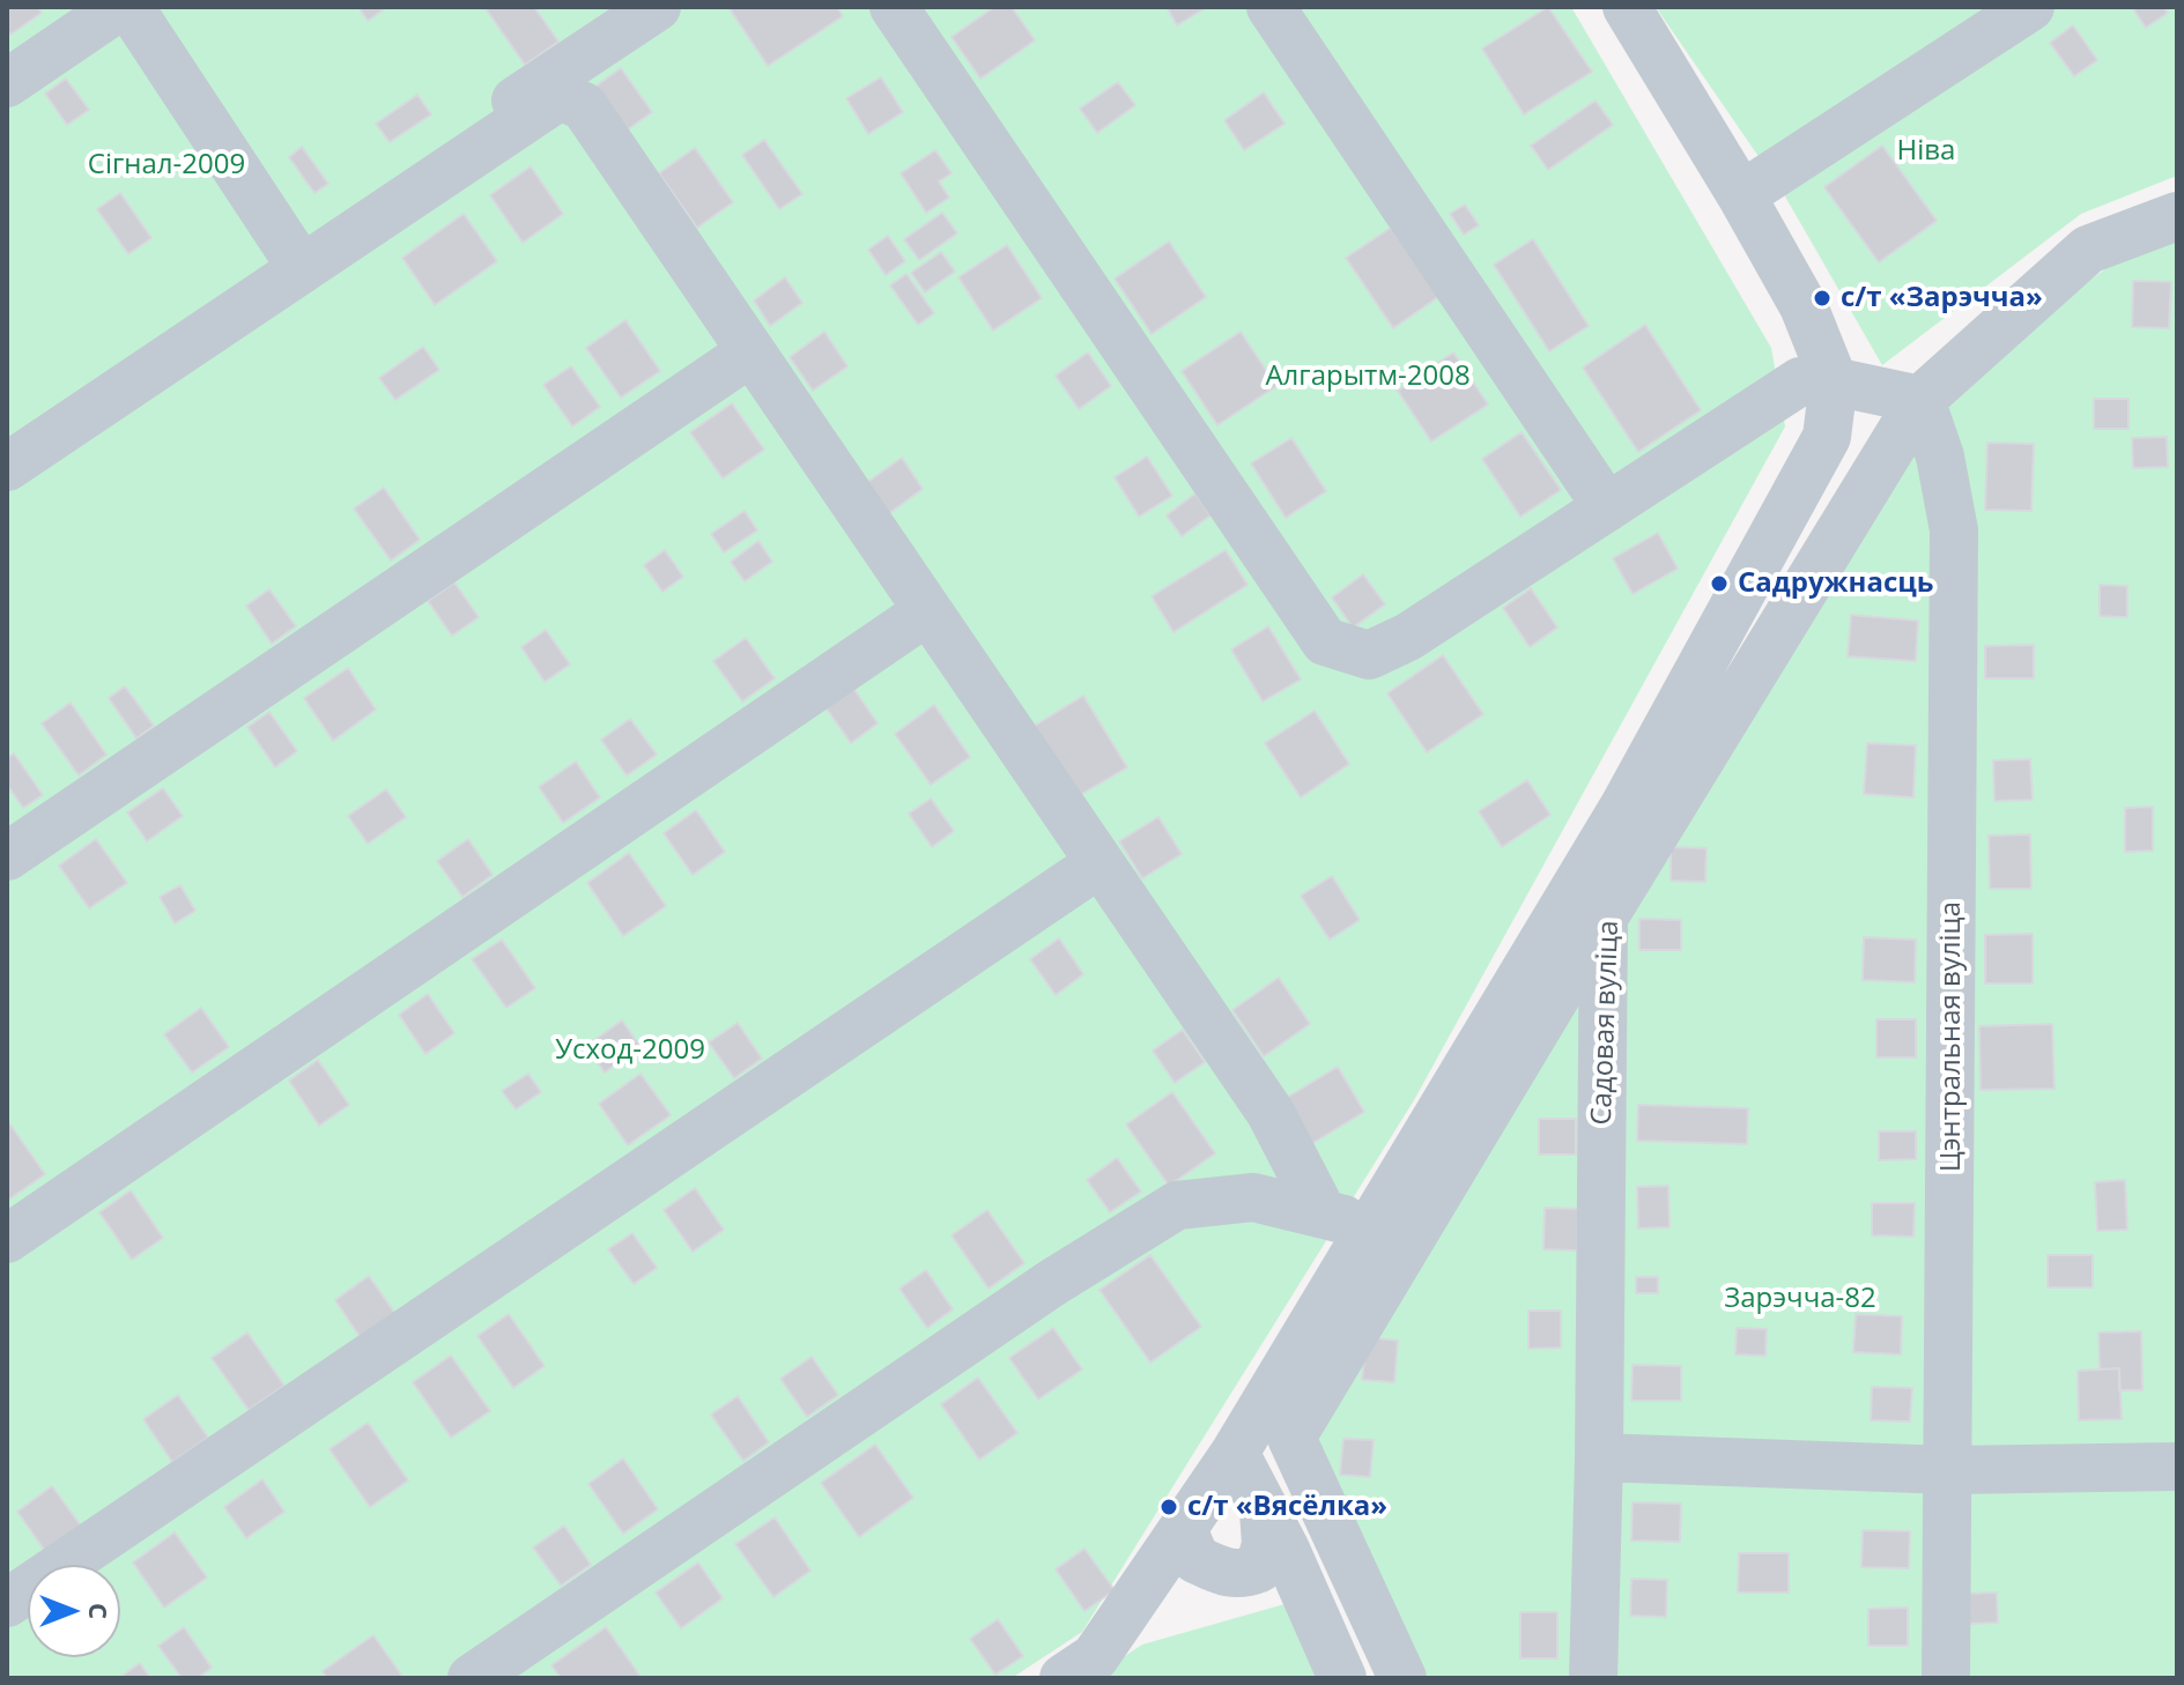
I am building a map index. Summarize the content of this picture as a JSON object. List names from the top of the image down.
{
  "streets": {
    "street": ["Садовая вуліца", "Цэнтральная вуліца"]
  },
  "crossings": [
    ["Садовая вуліца", "Цэнтральная вуліца"]
  ],
  "parks": [
    "Ніва",
    "Сігнал-2009",
    "Алгарытм-2008",
    "Усход-2009",
    "Зарэчча-82"
  ],
  "places": ["с/т «Зарэчча»", "Садружнасць", "с/т «Вясёлка»"],
  "north": "right"
}
